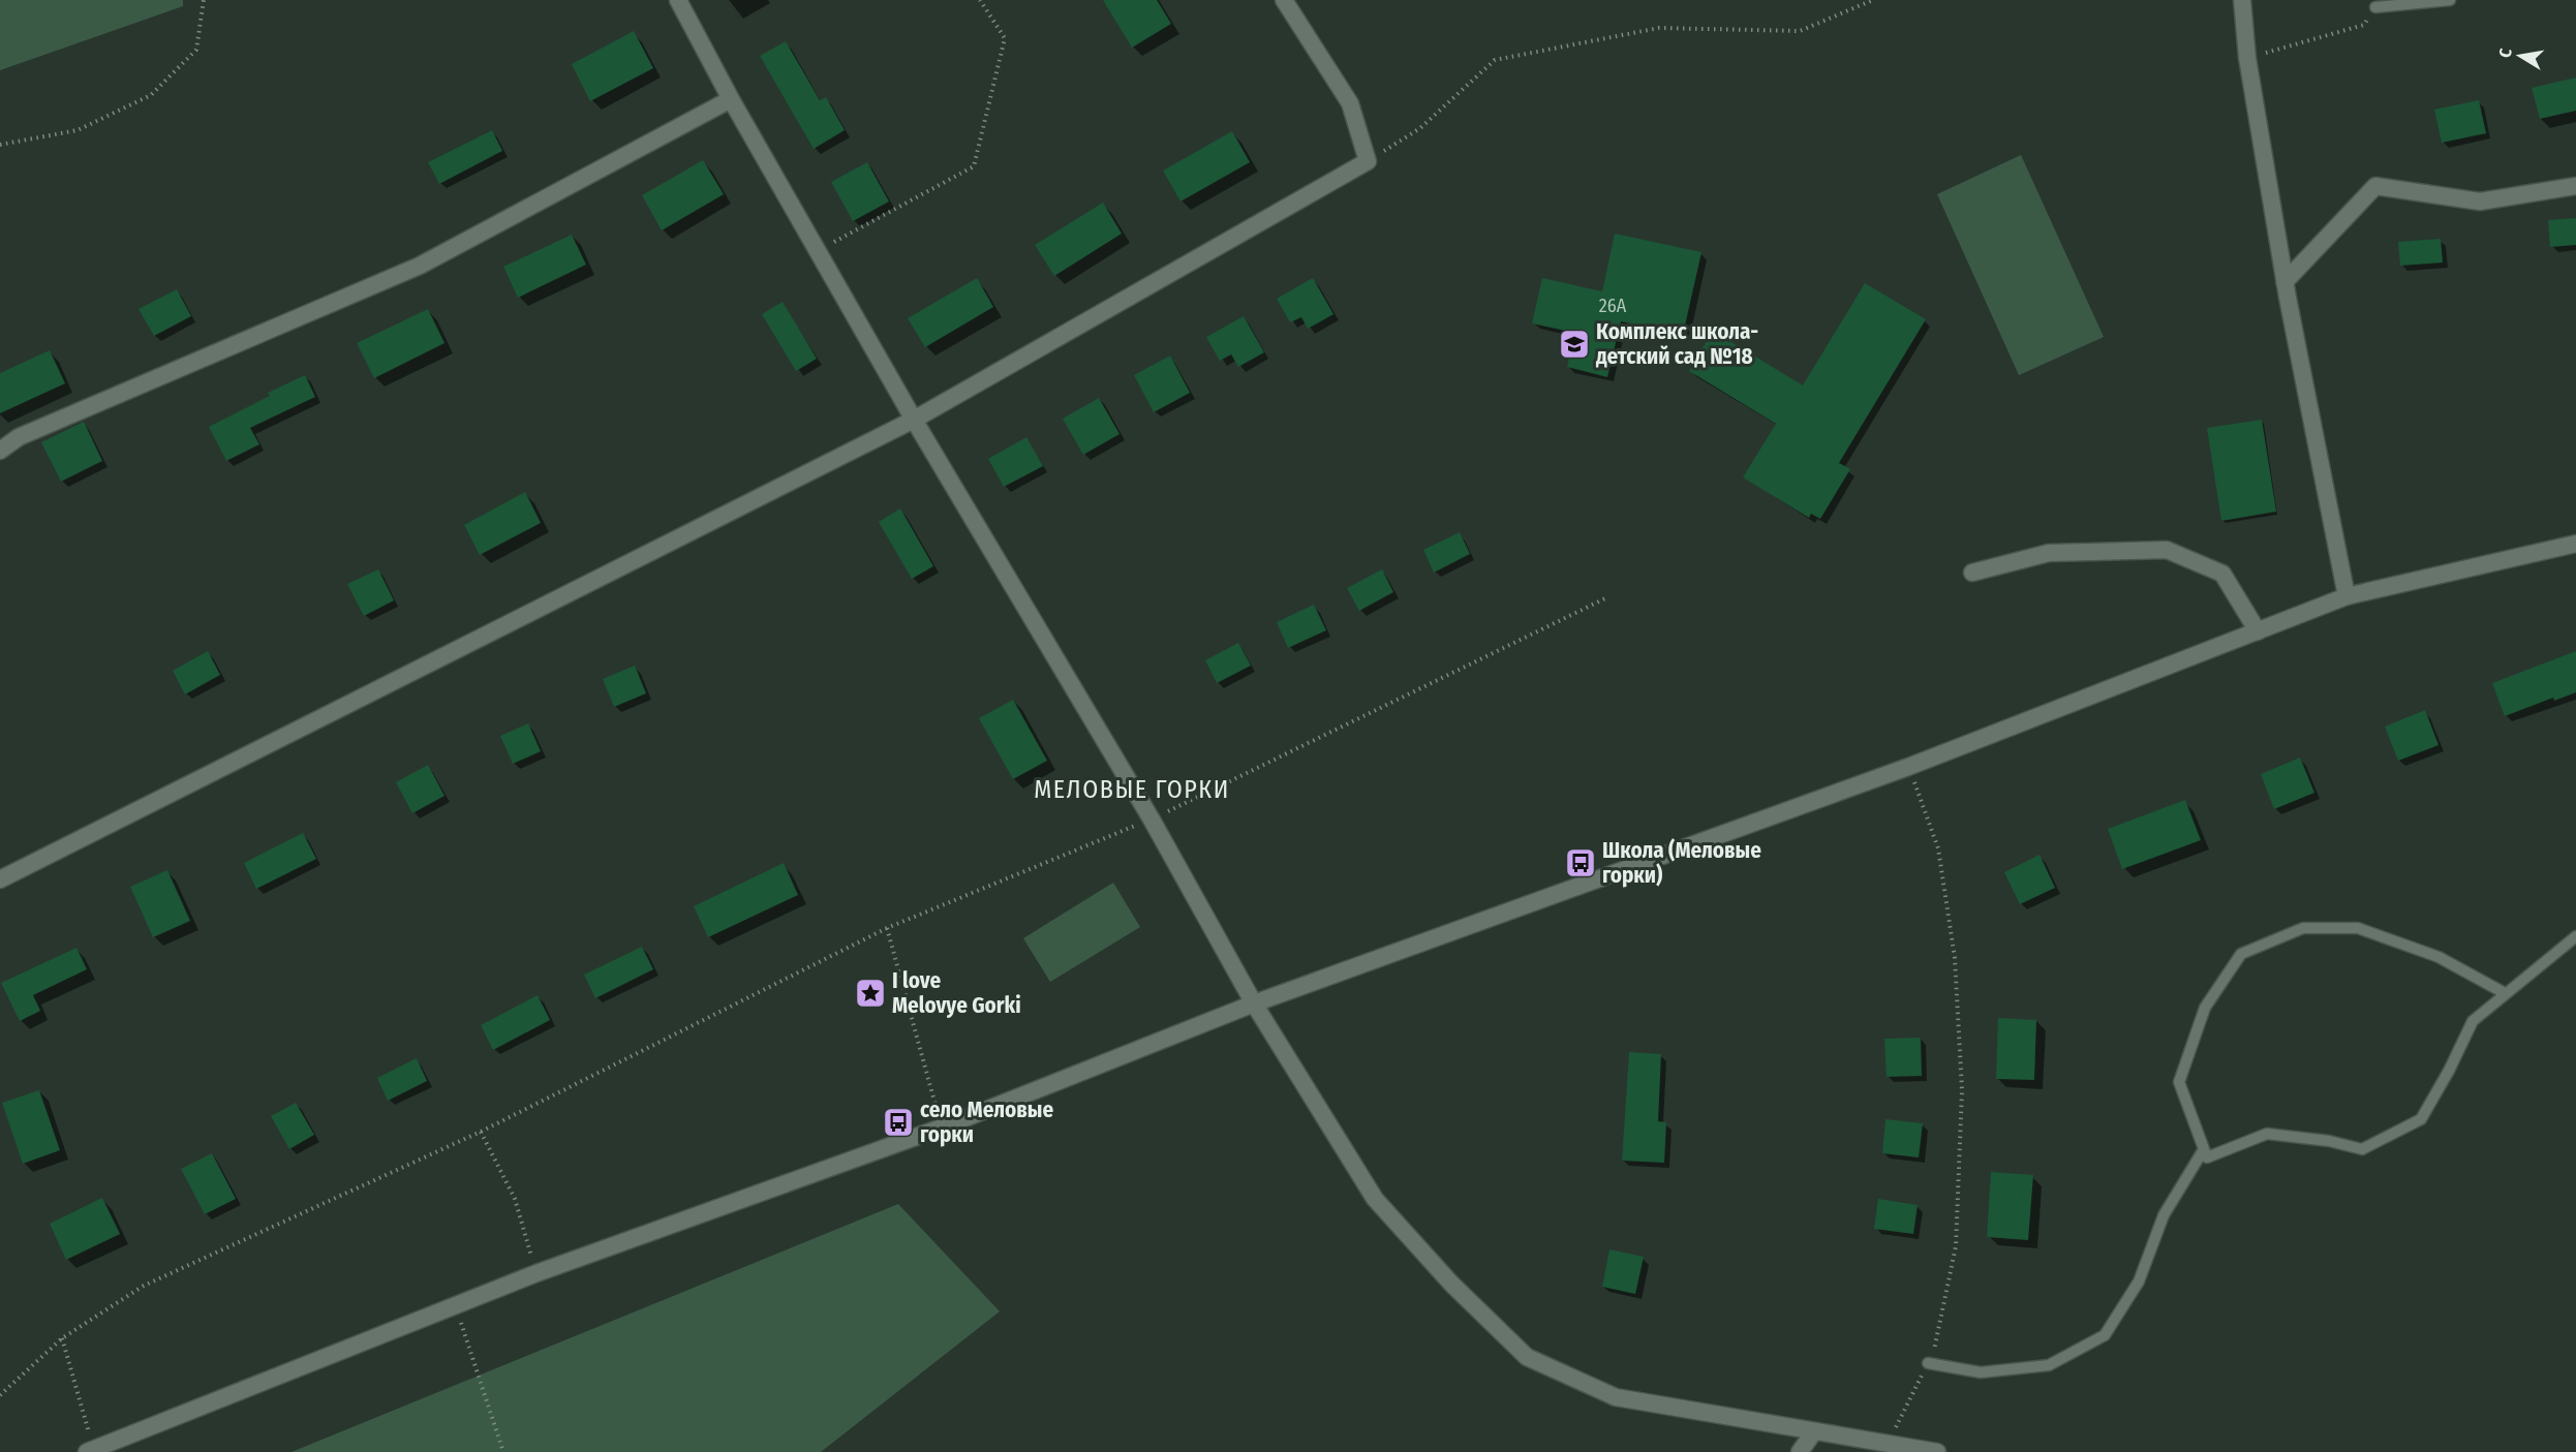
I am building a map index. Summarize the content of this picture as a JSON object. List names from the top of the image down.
{
  "districts": ["МЕЛОВЫЕ ГОРКИ"],
  "places": {
    "school or university": ["Комплекс школа- детский сад №18"],
    "bus stop": ["Школа (Меловые горки)", "село Меловые горки"],
    "place": ["I love Melovye Gorki"]
  },
  "house_numbers": ["26А"],
  "north": "left"
}
